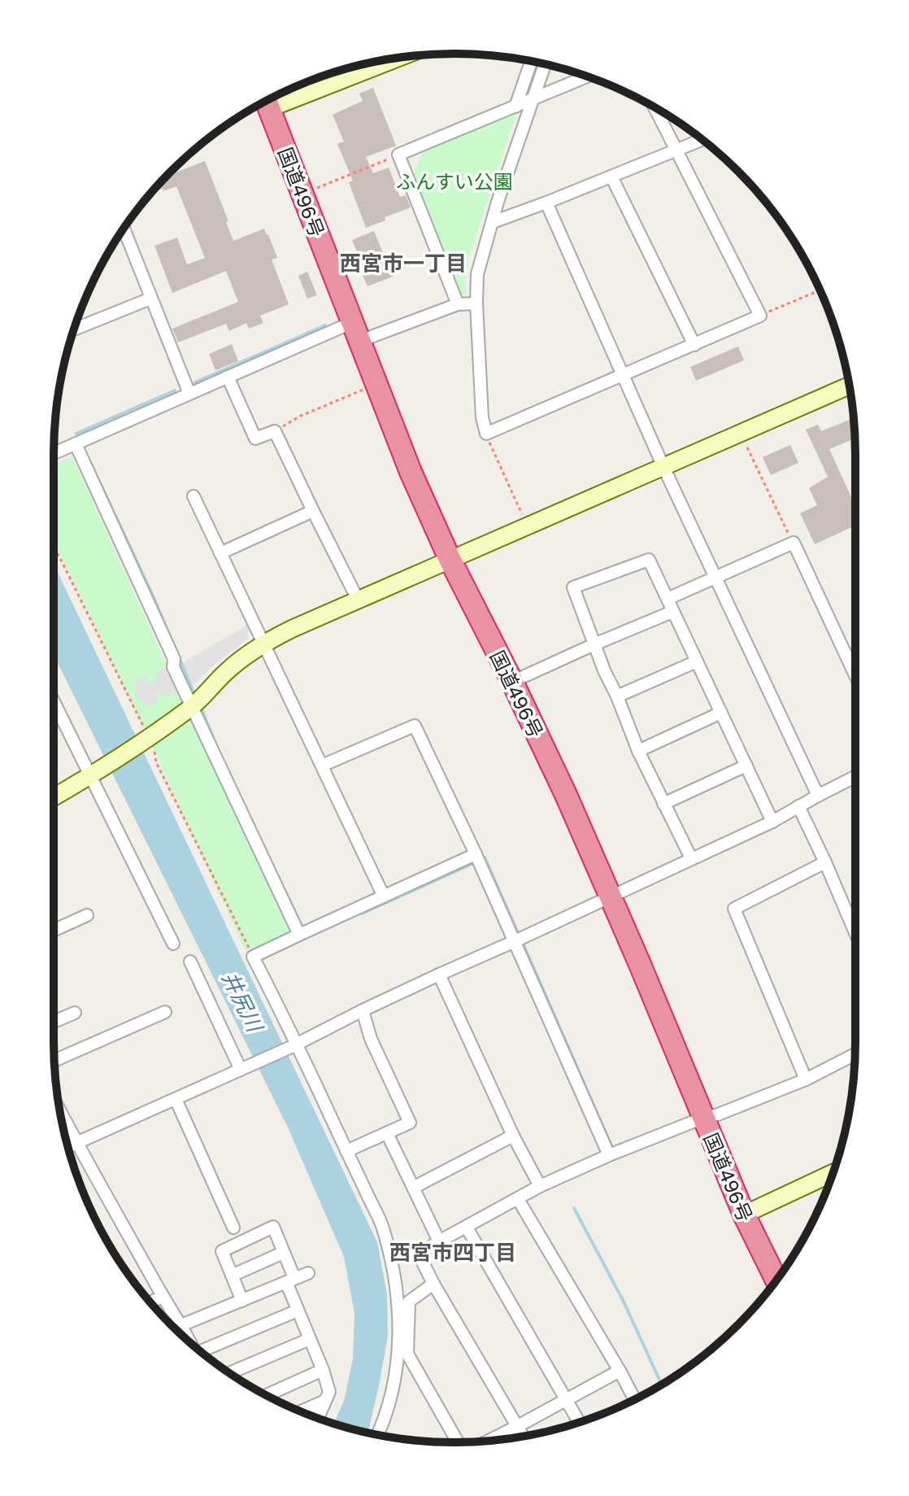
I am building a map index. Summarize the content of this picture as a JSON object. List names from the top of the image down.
{
  "streets": {
    "highway": ["国道496号"]
  },
  "districts": ["西宮市一丁目", "西宮市四丁目"],
  "water": ["井尻川"],
  "parks": ["ふんすい公園"]
}
